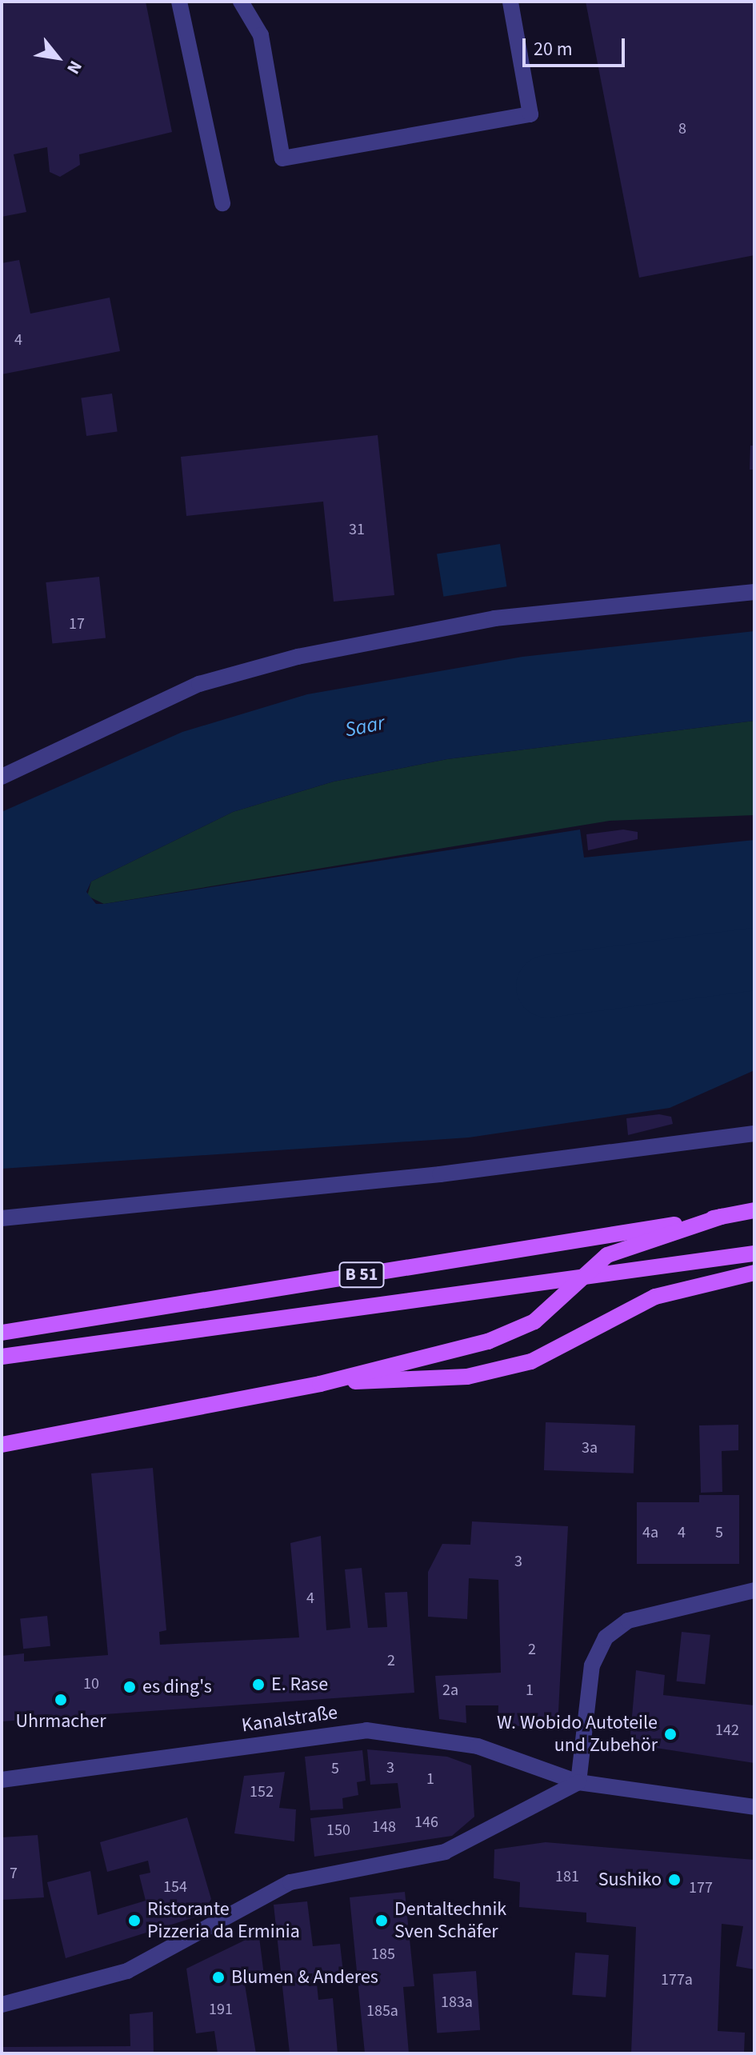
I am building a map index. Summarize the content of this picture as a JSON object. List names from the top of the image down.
{
  "streets": {
    "main road": ["B 51"],
    "street": ["Kanalstraße"]
  },
  "water": ["Saar"],
  "places": [
    "E. Rase",
    "es ding's",
    "Uhrmacher",
    "W. Wobido Autoteile und Zubehör",
    "Sushiko",
    "Ristorante Pizzeria da Erminia",
    "Dentaltechnik Sven Schäfer",
    "Blumen & Anderes"
  ],
  "house_numbers": [
    "8",
    "4",
    "31",
    "17",
    "3a",
    "4a",
    "4",
    "5",
    "3",
    "4",
    "2",
    "2",
    "10",
    "2a",
    "1",
    "142",
    "3",
    "5",
    "1",
    "152",
    "146",
    "148",
    "150",
    "7",
    "181",
    "154",
    "177",
    "185",
    "177a",
    "183a",
    "191",
    "185a"
  ],
  "scale_bar": "20 m",
  "north": "bottom right"
}
